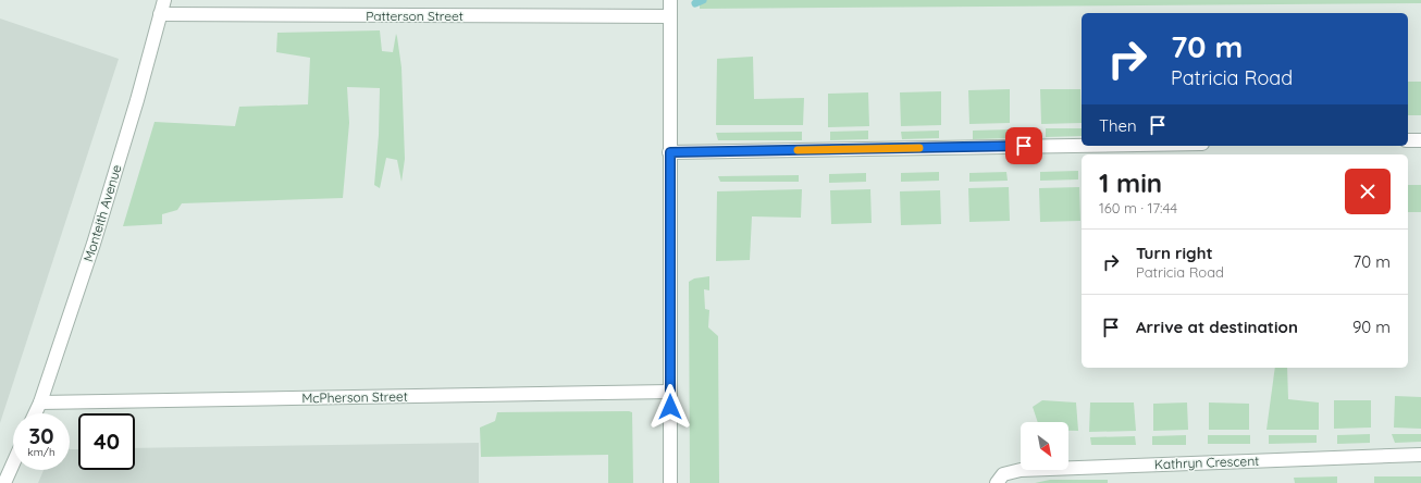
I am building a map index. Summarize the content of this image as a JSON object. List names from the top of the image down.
{
  "streets": {
    "street": [
      "Patterson Street",
      "Monteith Avenue",
      "McPherson Street",
      "Kathryn Crescent"
    ]
  },
  "crossings": [
    ["Patterson Street", "Monteith Avenue"],
    ["Monteith Avenue", "McPherson Street"]
  ],
  "north": "bottom right",
  "page": {
    "turn": ["70 m", "Patricia Road"],
    "then": "Then",
    "heading": ["1 min", "160 m · 17:44"],
    "list": [
      {
        "name": "Turn right",
        "note": "Patricia Road",
        "value": "70 m"
      },
      {
        "name": "Arrive at destination",
        "value": "90 m"
      }
    ],
    "speed": "30 km/h",
    "limit": "40"
  }
}
